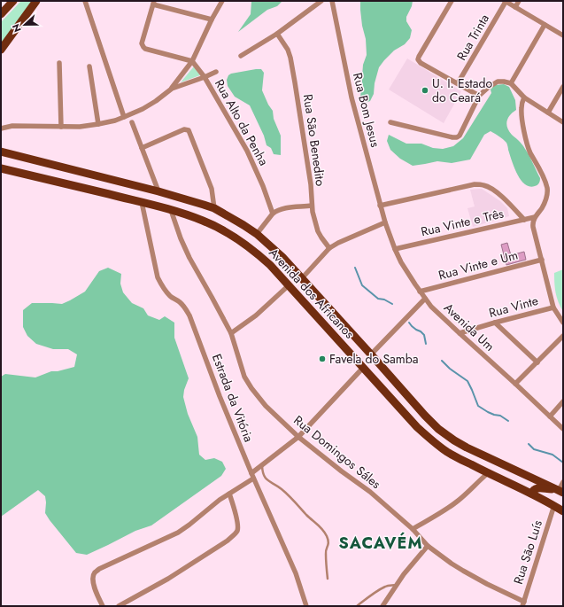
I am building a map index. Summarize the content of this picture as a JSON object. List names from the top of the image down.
{
  "streets": {
    "main road": ["Avenida dos Africanos"],
    "street": [
      "Rua Trinta",
      "Rua Bom Jesus",
      "Rua Alto da Penha",
      "Rua São Benedito",
      "Rua Vinte e Três",
      "Rua Vinte e Um",
      "Rua Vinte",
      "Avenida Um",
      "Estrada da Vitória",
      "Rua Domingos Sáles",
      "Rua São Luís"
    ]
  },
  "crossings": [
    ["Rua Bom Jesus", "Avenida Um"],
    ["Rua Vinte e Três", "Avenida Um"],
    ["Rua Vinte e Um", "Avenida Um"],
    ["Avenida dos Africanos", "Estrada da Vitória"],
    ["Avenida dos Africanos", "Rua Domingos Sáles"],
    ["Avenida dos Africanos", "Rua São Luís"],
    ["Rua Vinte", "Avenida Um"],
    ["Rua Domingos Sáles", "Rua São Luís"]
  ],
  "districts": ["SACAVÉM"],
  "places": ["U. I. Estado do Ceará", "Favela do Samba"],
  "north": "left"
}
